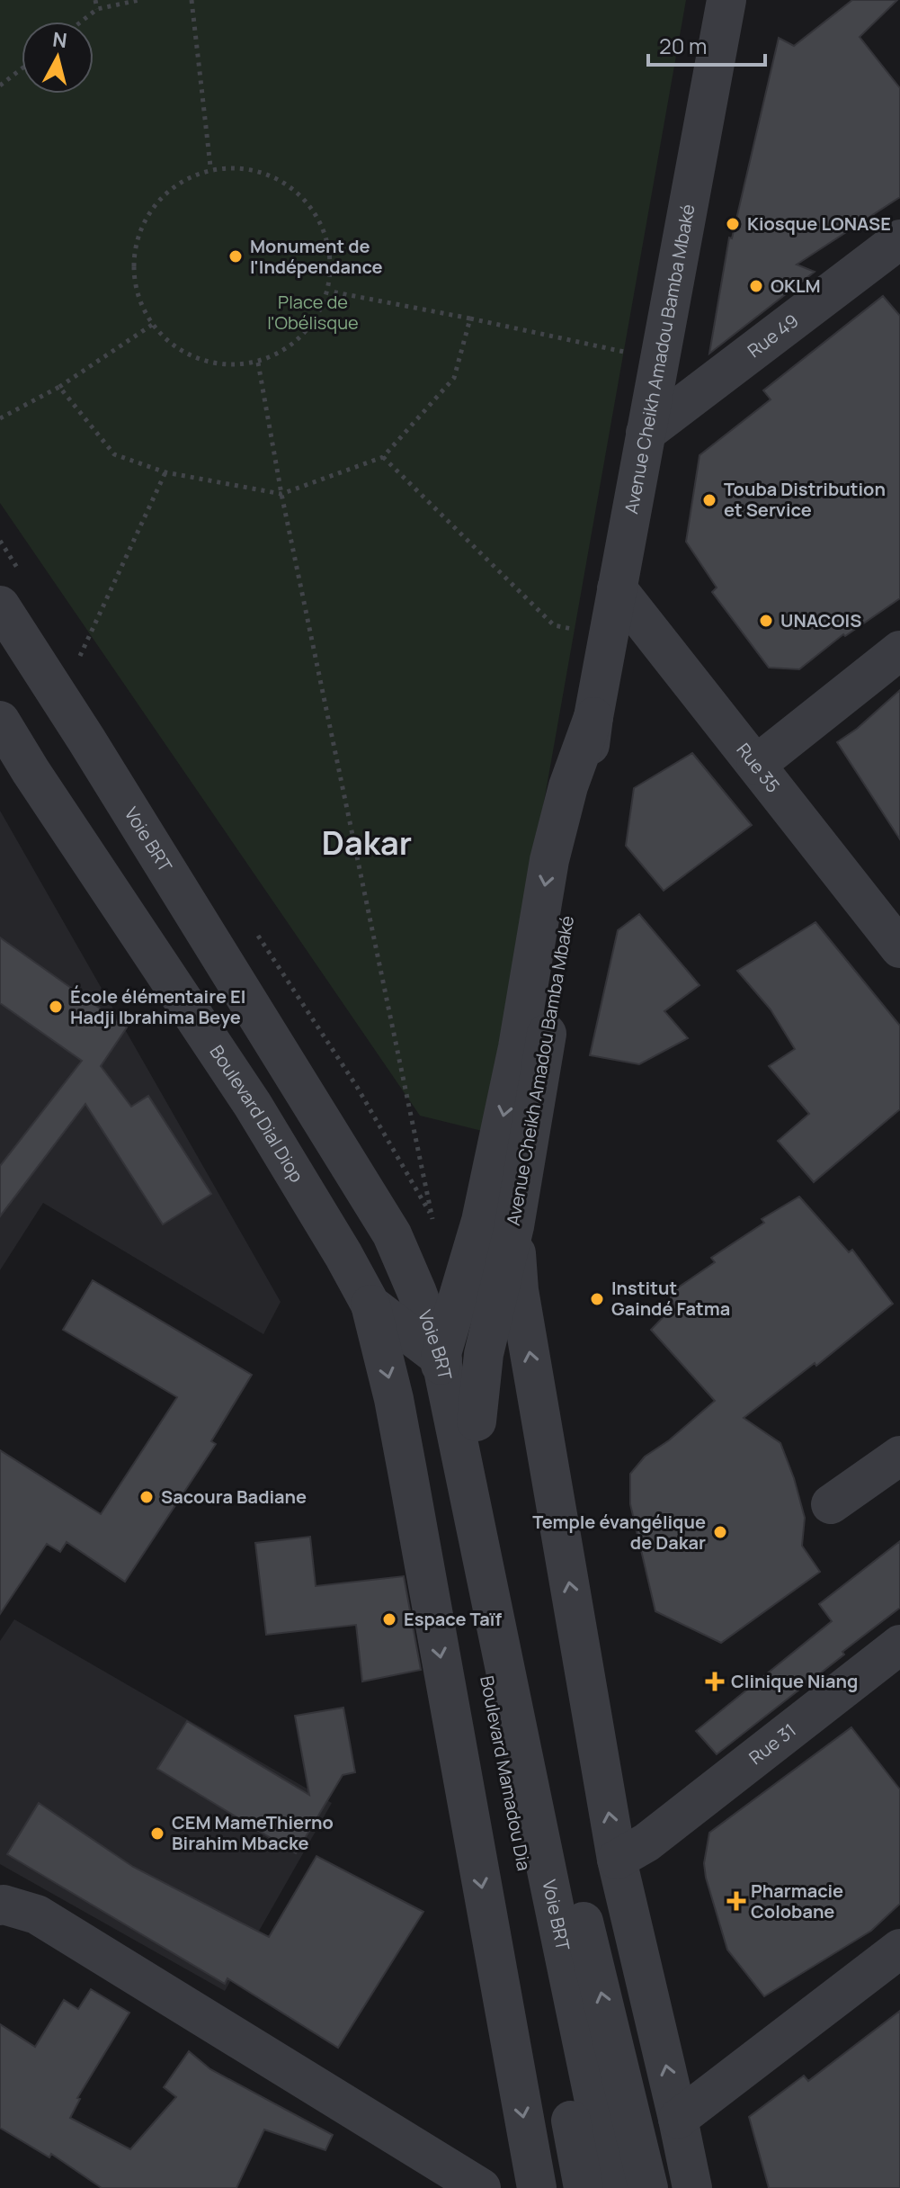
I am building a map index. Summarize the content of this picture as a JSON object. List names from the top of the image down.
{
  "streets": {
    "street": [
      "Rue 49",
      "Avenue Cheikh Amadou Bamba Mbaké",
      "Rue 35",
      "Voie BRT",
      "Boulevard Dial Diop",
      "Rue 31",
      "Boulevard Mamadou Dia"
    ]
  },
  "crossings": [
    ["Rue 49", "Avenue Cheikh Amadou Bamba Mbaké"],
    ["Avenue Cheikh Amadou Bamba Mbaké", "Rue 35"],
    ["Avenue Cheikh Amadou Bamba Mbaké", "Voie BRT"],
    ["Avenue Cheikh Amadou Bamba Mbaké", "Boulevard Dial Diop"],
    ["Avenue Cheikh Amadou Bamba Mbaké", "Boulevard Mamadou Dia"],
    ["Voie BRT", "Boulevard Dial Diop"],
    ["Voie BRT", "Boulevard Mamadou Dia"],
    ["Boulevard Dial Diop", "Boulevard Mamadou Dia"]
  ],
  "districts": ["Dakar"],
  "parks": ["Place de l'Obélisque"],
  "places": {
    "other": [
      "Kiosque LONASE",
      "Monument de l'Indépendance",
      "OKLM",
      "Touba Distribution et Service",
      "UNACOIS",
      "École élémentaire El Hadji Ibrahima Beye",
      "Institut Gaindé Fatma",
      "Sacoura Badiane",
      "Temple évangélique de Dakar",
      "Espace Taïf",
      "CEM MameThierno Birahim Mbacke"
    ],
    "health": ["Clinique Niang", "Pharmacie Colobane"]
  },
  "scale_bar": "20 m",
  "north": "top"
}
